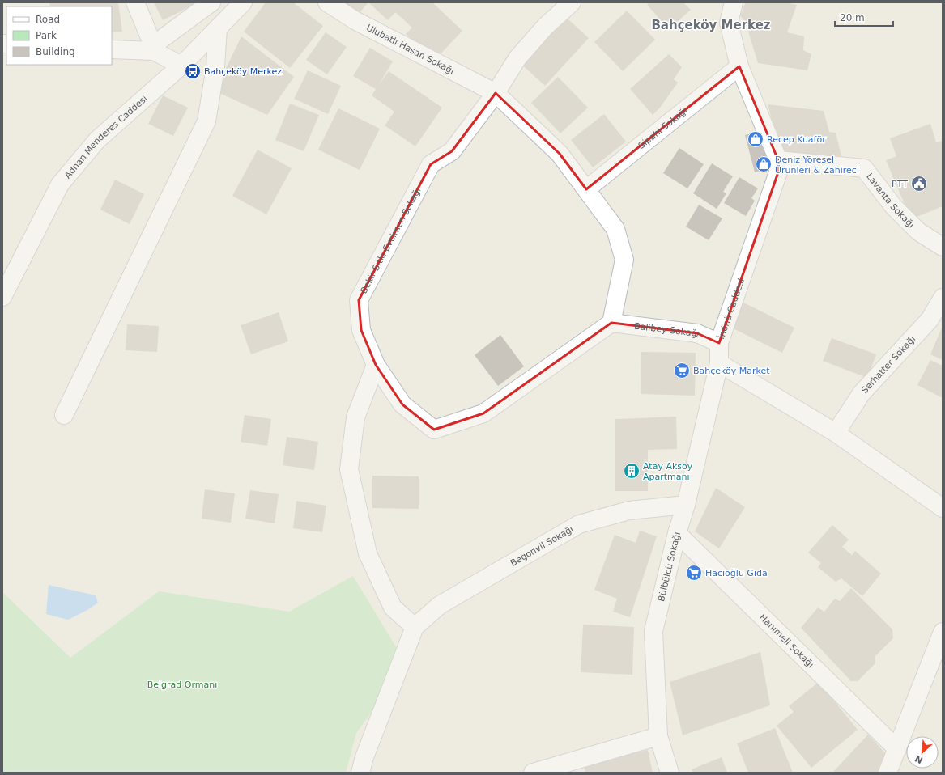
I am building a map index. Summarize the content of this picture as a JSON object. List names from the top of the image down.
{
  "streets": {
    "street": [
      "Ulubatlı Hasan Sokağı",
      "Sipahi Sokağı",
      "Adnan Menderes Caddesi",
      "Lavanta Sokağı",
      "Bekir Sıtkı Evcimen Sokağı",
      "İnönü Caddesi",
      "Balibey Sokağı",
      "Serhatter Sokağı",
      "Begonvil Sokağı",
      "Bülbülcü Sokağı",
      "Hanımeli Sokağı"
    ]
  },
  "crossings": [
    ["Ulubatlı Hasan Sokağı", "Sipahi Sokağı"],
    ["Ulubatlı Hasan Sokağı", "Bekir Sıtkı Evcimen Sokağı"],
    ["Ulubatlı Hasan Sokağı", "Balibey Sokağı"],
    ["Sipahi Sokağı", "İnönü Caddesi"],
    ["Lavanta Sokağı", "İnönü Caddesi"],
    ["Bekir Sıtkı Evcimen Sokağı", "Balibey Sokağı"],
    ["İnönü Caddesi", "Balibey Sokağı"],
    ["İnönü Caddesi", "Bülbülcü Sokağı"],
    ["Begonvil Sokağı", "Bülbülcü Sokağı"],
    ["Bülbülcü Sokağı", "Hanımeli Sokağı"]
  ],
  "districts": ["Bahçeköy Merkez"],
  "parks": ["Belgrad Ormanı"],
  "places": {
    "bus stop": ["Bahçeköy Merkez"],
    "shop": ["Recep Kuaför", "Deniz Yöresel Ürünleri & Zahireci"],
    "public building": ["PTT"],
    "supermarket": ["Bahçeköy Market", "Hacıoğlu Gıda"],
    "building": ["Atay Aksoy Apartmanı"]
  },
  "legend": ["Road", "Park", "Building"],
  "scale_bar": "20 m",
  "north": "bottom left"
}
